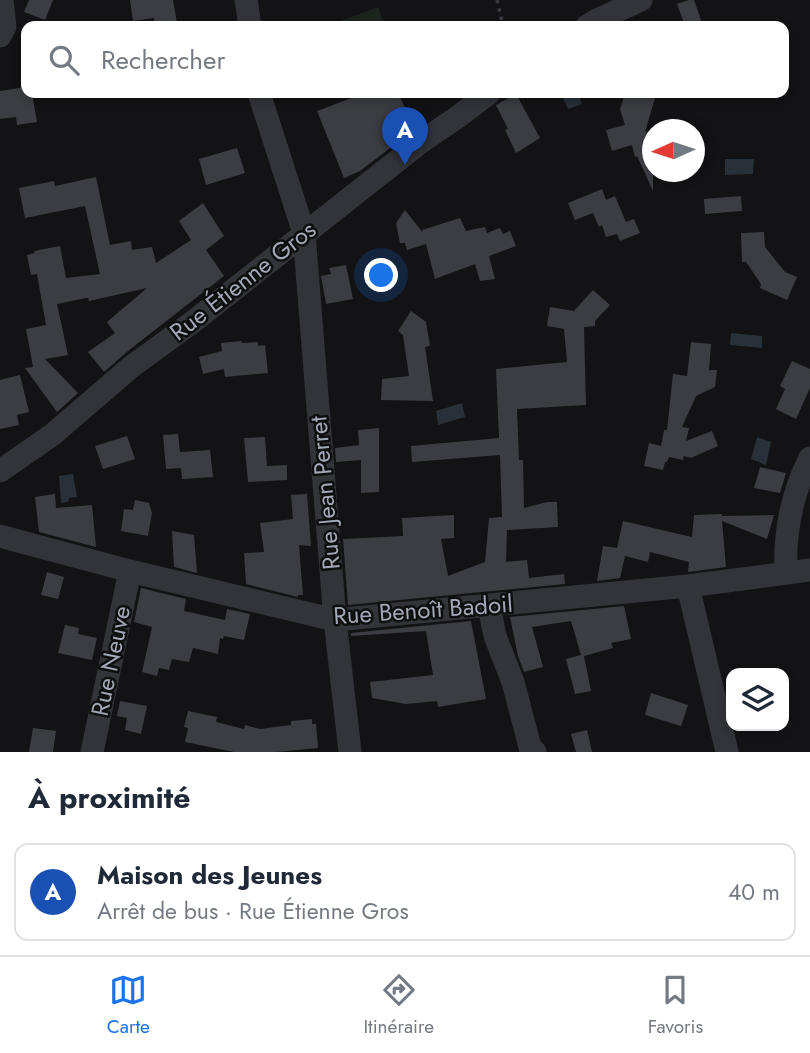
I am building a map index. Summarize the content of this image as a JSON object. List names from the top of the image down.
{
  "streets": {
    "street": [
      "Rue Étienne Gros",
      "Rue Jean Perret",
      "Rue Benoît Badoil",
      "Rue Neuve"
    ]
  },
  "crossings": [
    ["Rue Étienne Gros", "Rue Jean Perret"],
    ["Rue Jean Perret", "Rue Benoît Badoil"],
    ["Rue Benoît Badoil", "Rue Neuve"]
  ],
  "north": "left",
  "page": {
    "search": "Rechercher",
    "pins": "A",
    "heading": "À proximité",
    "list": [
      {
        "mark": "A",
        "name": "Maison des Jeunes",
        "note": "Arrêt de bus · Rue Étienne Gros",
        "value": "40 m"
      }
    ],
    "nav": ["Carte", "Itinéraire", "Favoris"]
  }
}
